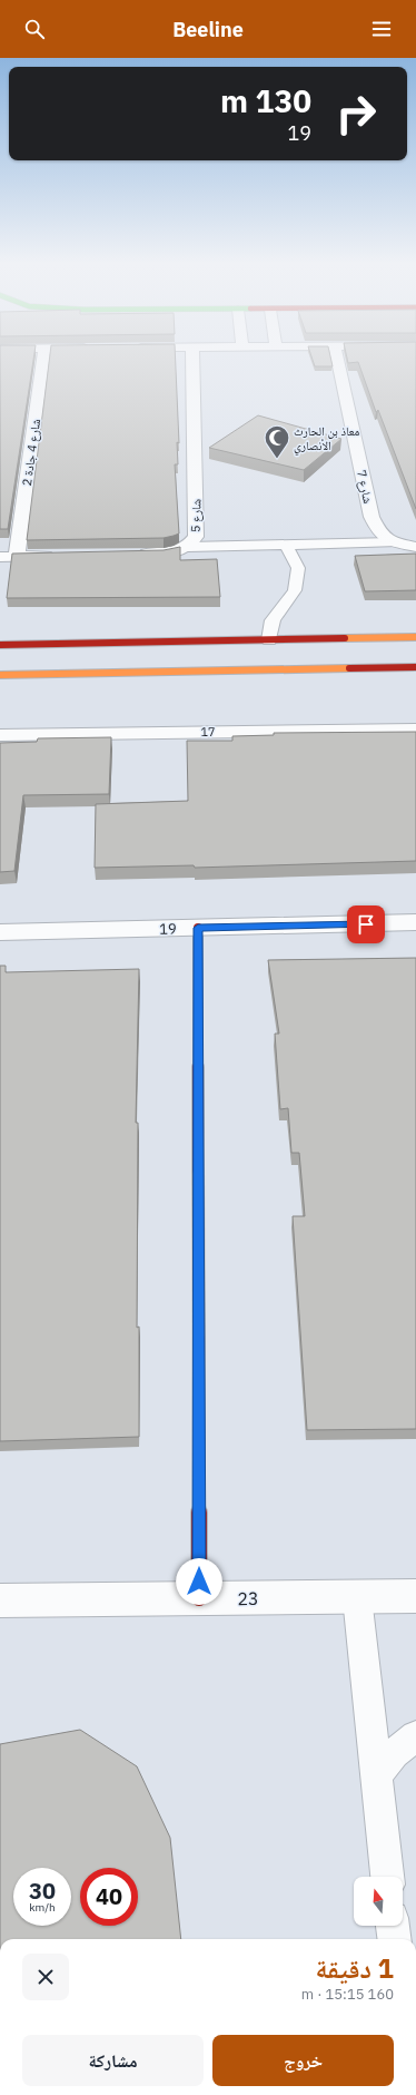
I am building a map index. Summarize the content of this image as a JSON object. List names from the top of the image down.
{
  "streets": {
    "street": [
      "شارع 4 جادة 2",
      "شارع 7",
      "شارع 5",
      "17",
      "19",
      "23"
    ]
  },
  "places": {
    "mosque": ["معاذ بن الحارث الأنصاري"]
  },
  "north": "top",
  "page": {
    "header": "Beeline",
    "turn": ["130 m", "19"],
    "speed": "30 km/h",
    "limit": "40",
    "heading": ["1 دقيقة", "160 m · 15:15"],
    "buttons": ["خروج", "مشاركة"]
  }
}
